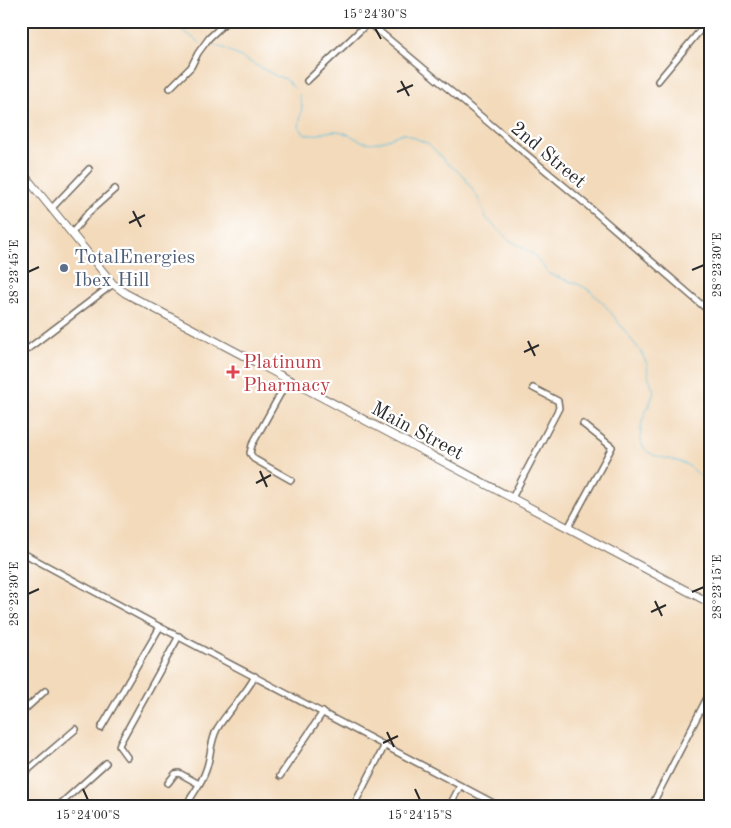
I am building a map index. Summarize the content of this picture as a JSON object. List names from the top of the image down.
{
  "streets": {
    "main road": ["Main Street"],
    "street": ["2nd Street"]
  },
  "places": {
    "other": ["TotalEnergies Ibex Hill"],
    "health": ["Platinum Pharmacy"]
  },
  "coordinates": [
    "15°24'30\"S",
    "28°23'30\"E",
    "28°23'45\"E",
    "28°23'15\"E",
    "15°24'00\"S",
    "15°24'15\"S"
  ]
}
